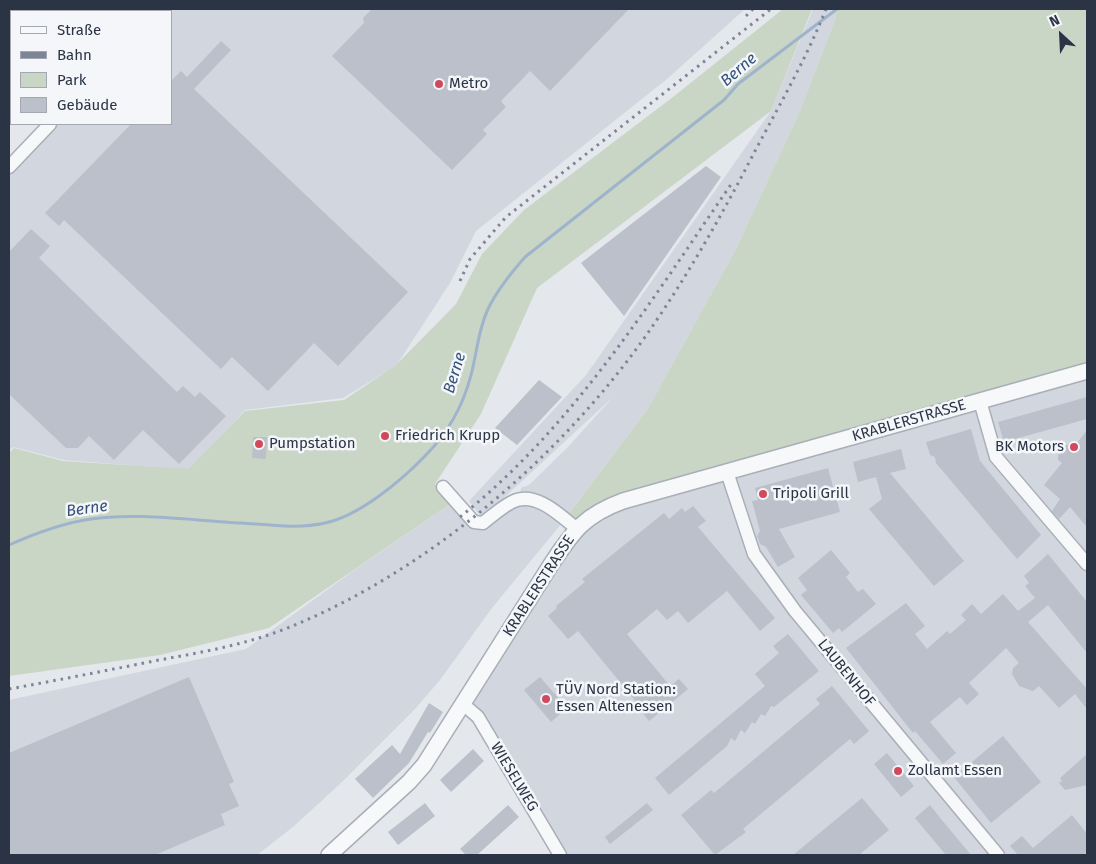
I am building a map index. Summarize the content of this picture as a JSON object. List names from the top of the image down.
{
  "streets": {
    "street": ["KRABLERSTRASSE", "LAUBENHOF", "WIESELWEG"]
  },
  "crossings": [
    ["KRABLERSTRASSE", "LAUBENHOF"],
    ["KRABLERSTRASSE", "WIESELWEG"]
  ],
  "water": ["Berne"],
  "places": [
    "Metro",
    "Friedrich Krupp",
    "Pumpstation",
    "BK Motors",
    "Tripoli Grill",
    "TÜV Nord Station: Essen Altenessen",
    "Zollamt Essen"
  ],
  "legend": [
    "Straße",
    "Bahn",
    "Park",
    "Gebäude"
  ],
  "north": "top left"
}
